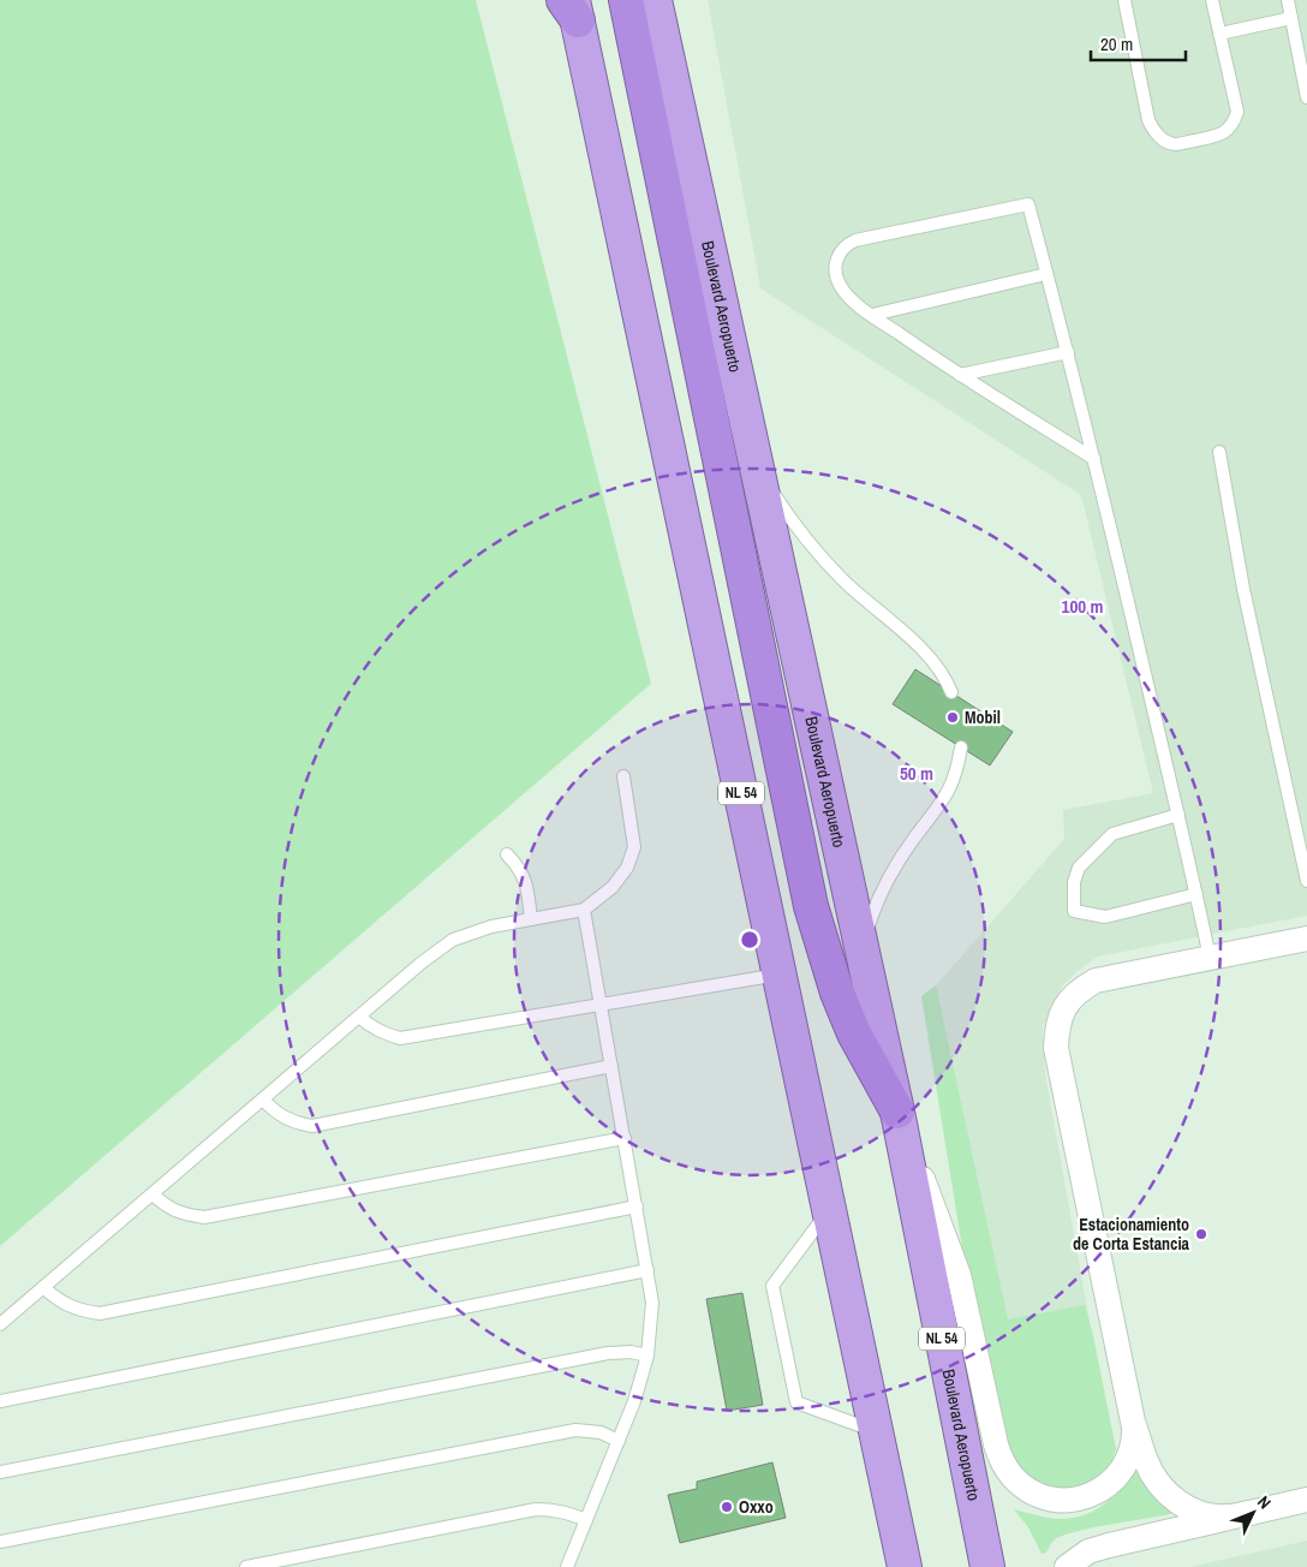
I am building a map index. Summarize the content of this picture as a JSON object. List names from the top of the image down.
{
  "streets": {
    "highway": ["Boulevard Aeropuerto", "NL 54"]
  },
  "places": ["Mobil", "Estacionamiento de Corta Estancia", "Oxxo"],
  "scale_bar": "20 m",
  "north": "top right",
  "rings": ["100 m", "50 m"]
}
